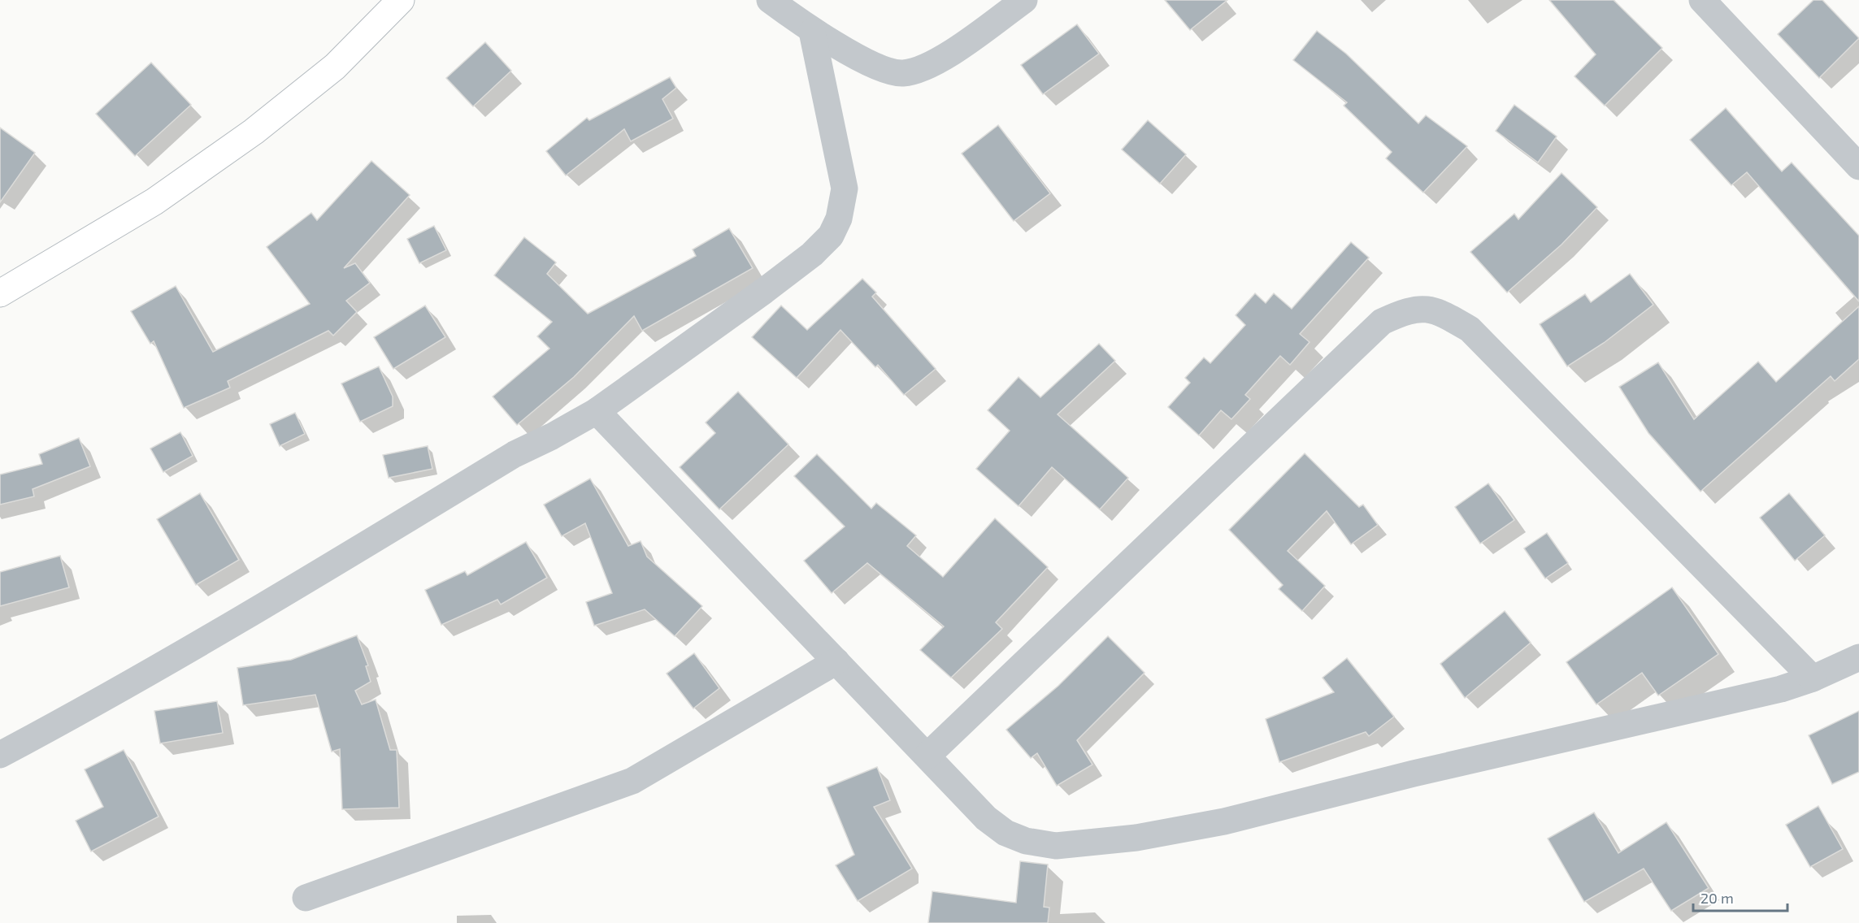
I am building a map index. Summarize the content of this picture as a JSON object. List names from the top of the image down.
{
  "scale_bar": "20 m"
}
